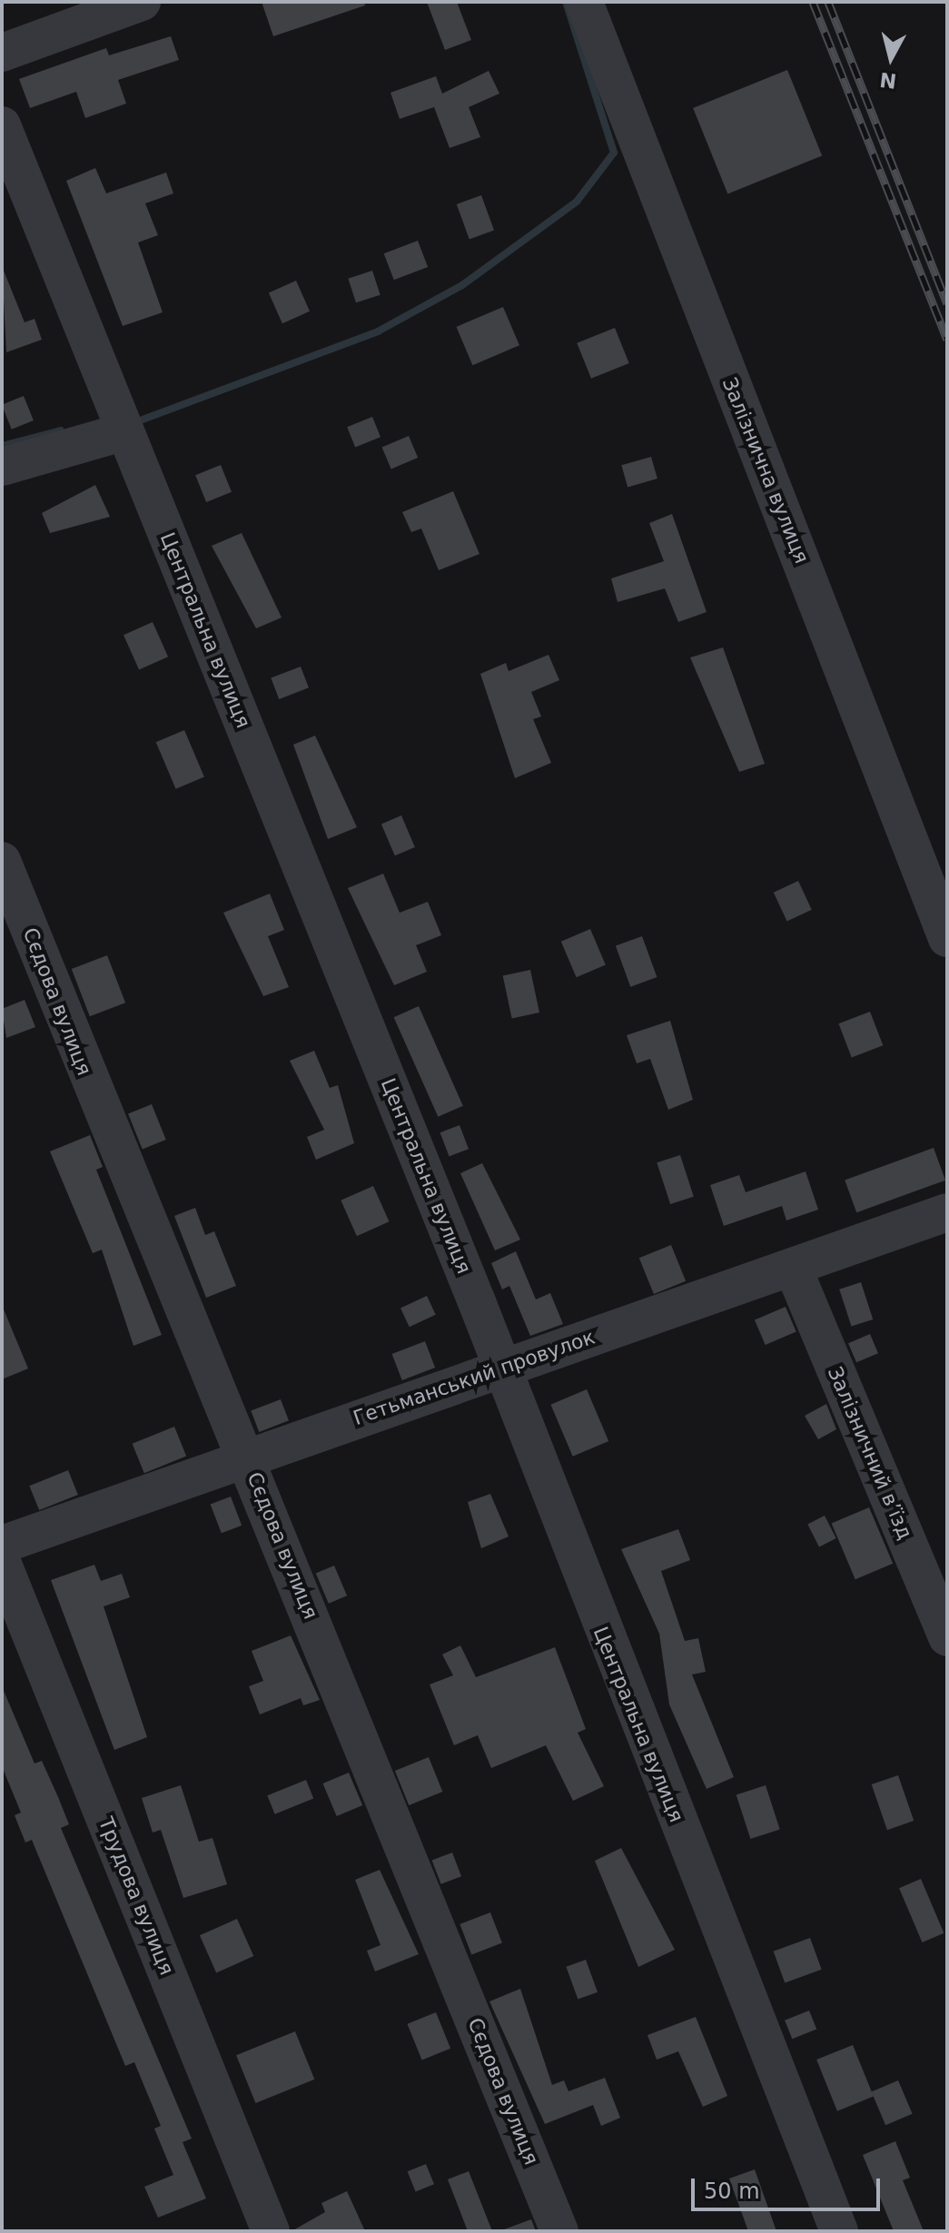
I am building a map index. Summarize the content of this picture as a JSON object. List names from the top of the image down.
{
  "streets": {
    "street": [
      "Залізнична вулиця",
      "Центральна вулиця",
      "Сєдова вулиця",
      "Гетьманський провулок",
      "Залізничний в’їзд",
      "Трудова вулиця"
    ]
  },
  "crossings": [
    ["Центральна вулиця", "Гетьманський провулок"],
    ["Сєдова вулиця", "Гетьманський провулок"],
    ["Гетьманський провулок", "Залізничний в’їзд"]
  ],
  "scale_bar": "50 m",
  "north": "bottom"
}
